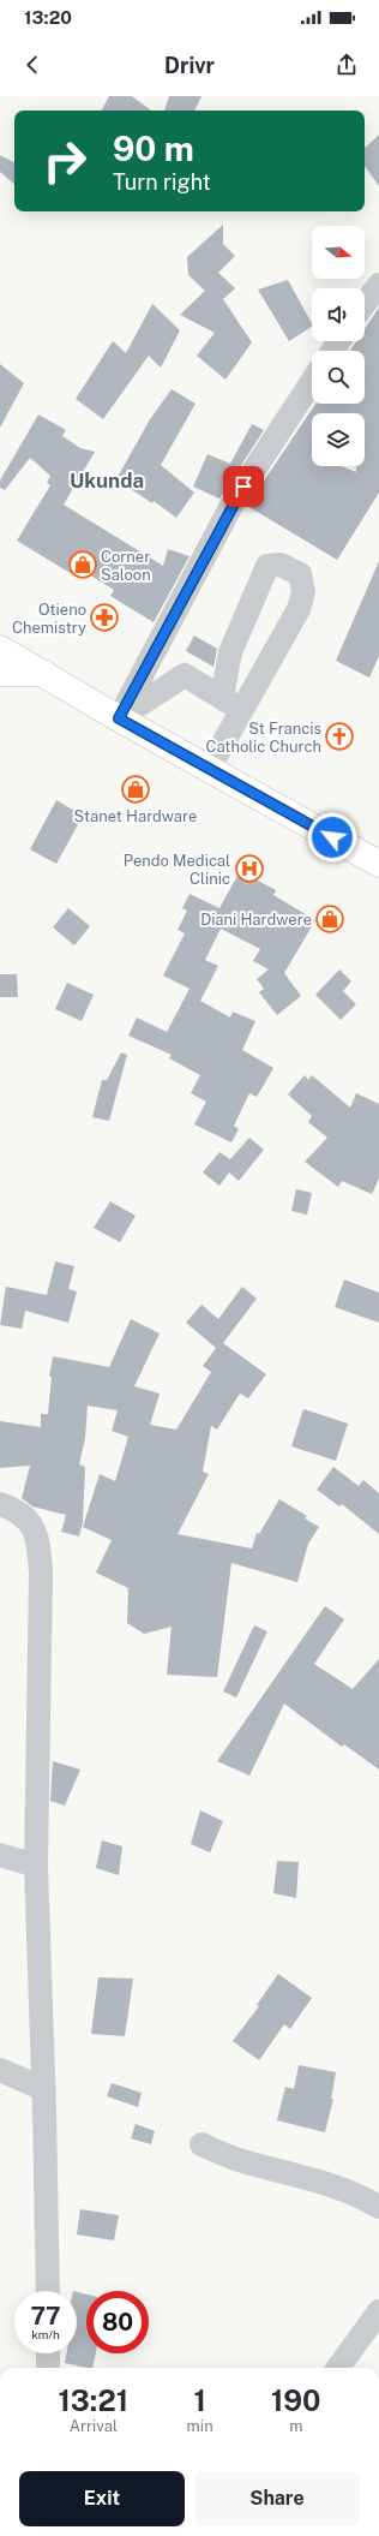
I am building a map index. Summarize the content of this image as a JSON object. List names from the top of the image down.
{
  "districts": ["Ukunda"],
  "places": {
    "shop": ["Corner Saloon", "Stanet Hardware", "Diani Hardwere"],
    "pharmacy": ["Otieno Chemistry"],
    "church": ["St Francis Catholic Church"],
    "hospital": ["Pendo Medical Clinic"]
  },
  "north": "right",
  "page": {
    "status": "13:20",
    "header": "Drivr",
    "turn": ["90 m", "Turn right"],
    "speed": "77 km/h",
    "limit": "80",
    "eta": [
      "13:21",
      "Arrival",
      "1",
      "min",
      "190",
      "m"
    ],
    "buttons": ["Exit", "Share"]
  }
}
